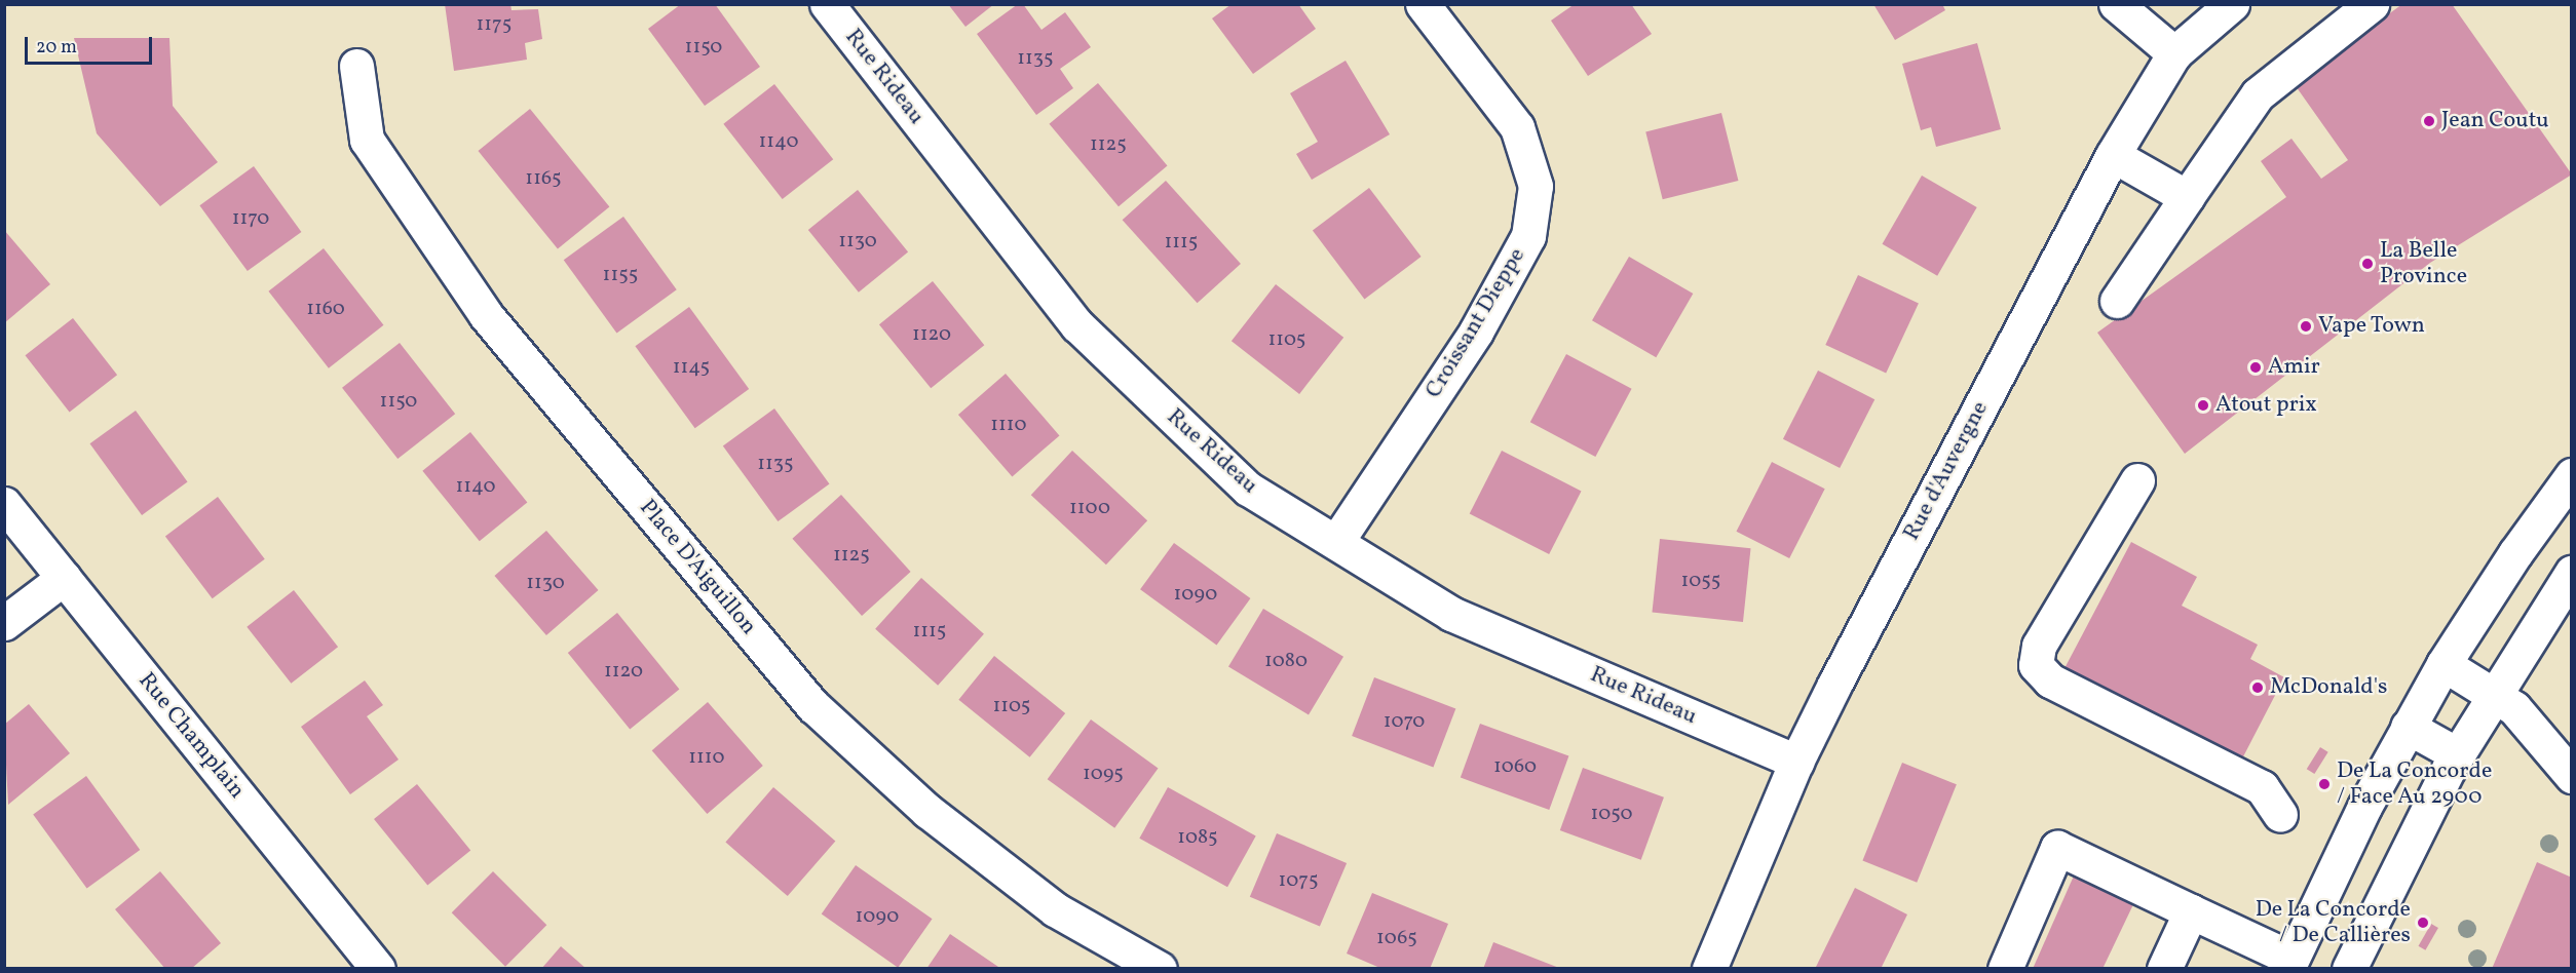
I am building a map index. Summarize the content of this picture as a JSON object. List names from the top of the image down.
{
  "streets": {
    "street": [
      "Rue Rideau",
      "Croissant Dieppe",
      "Rue d'Auvergne",
      "Place D'Aiguillon",
      "Rue Champlain"
    ]
  },
  "crossings": [
    ["Rue Rideau", "Croissant Dieppe"],
    ["Rue Rideau", "Rue d'Auvergne"]
  ],
  "places": [
    "Jean Coutu",
    "La Belle Province",
    "Vape Town",
    "Amir",
    "Atout prix",
    "McDonald's",
    "De La Concorde / Face Au 2900",
    "De La Concorde / De Callières"
  ],
  "house_numbers": [
    "1175",
    "1150",
    "1135",
    "1140",
    "1125",
    "1165",
    "1170",
    "1130",
    "1115",
    "1155",
    "1160",
    "1120",
    "1105",
    "1145",
    "1150",
    "1110",
    "1135",
    "1140",
    "1100",
    "1125",
    "1055",
    "1130",
    "1090",
    "1115",
    "1080",
    "1120",
    "1105",
    "1070",
    "1110",
    "1060",
    "1095",
    "1050",
    "1085",
    "1075",
    "1090",
    "1065"
  ],
  "scale_bar": "20 m"
}
